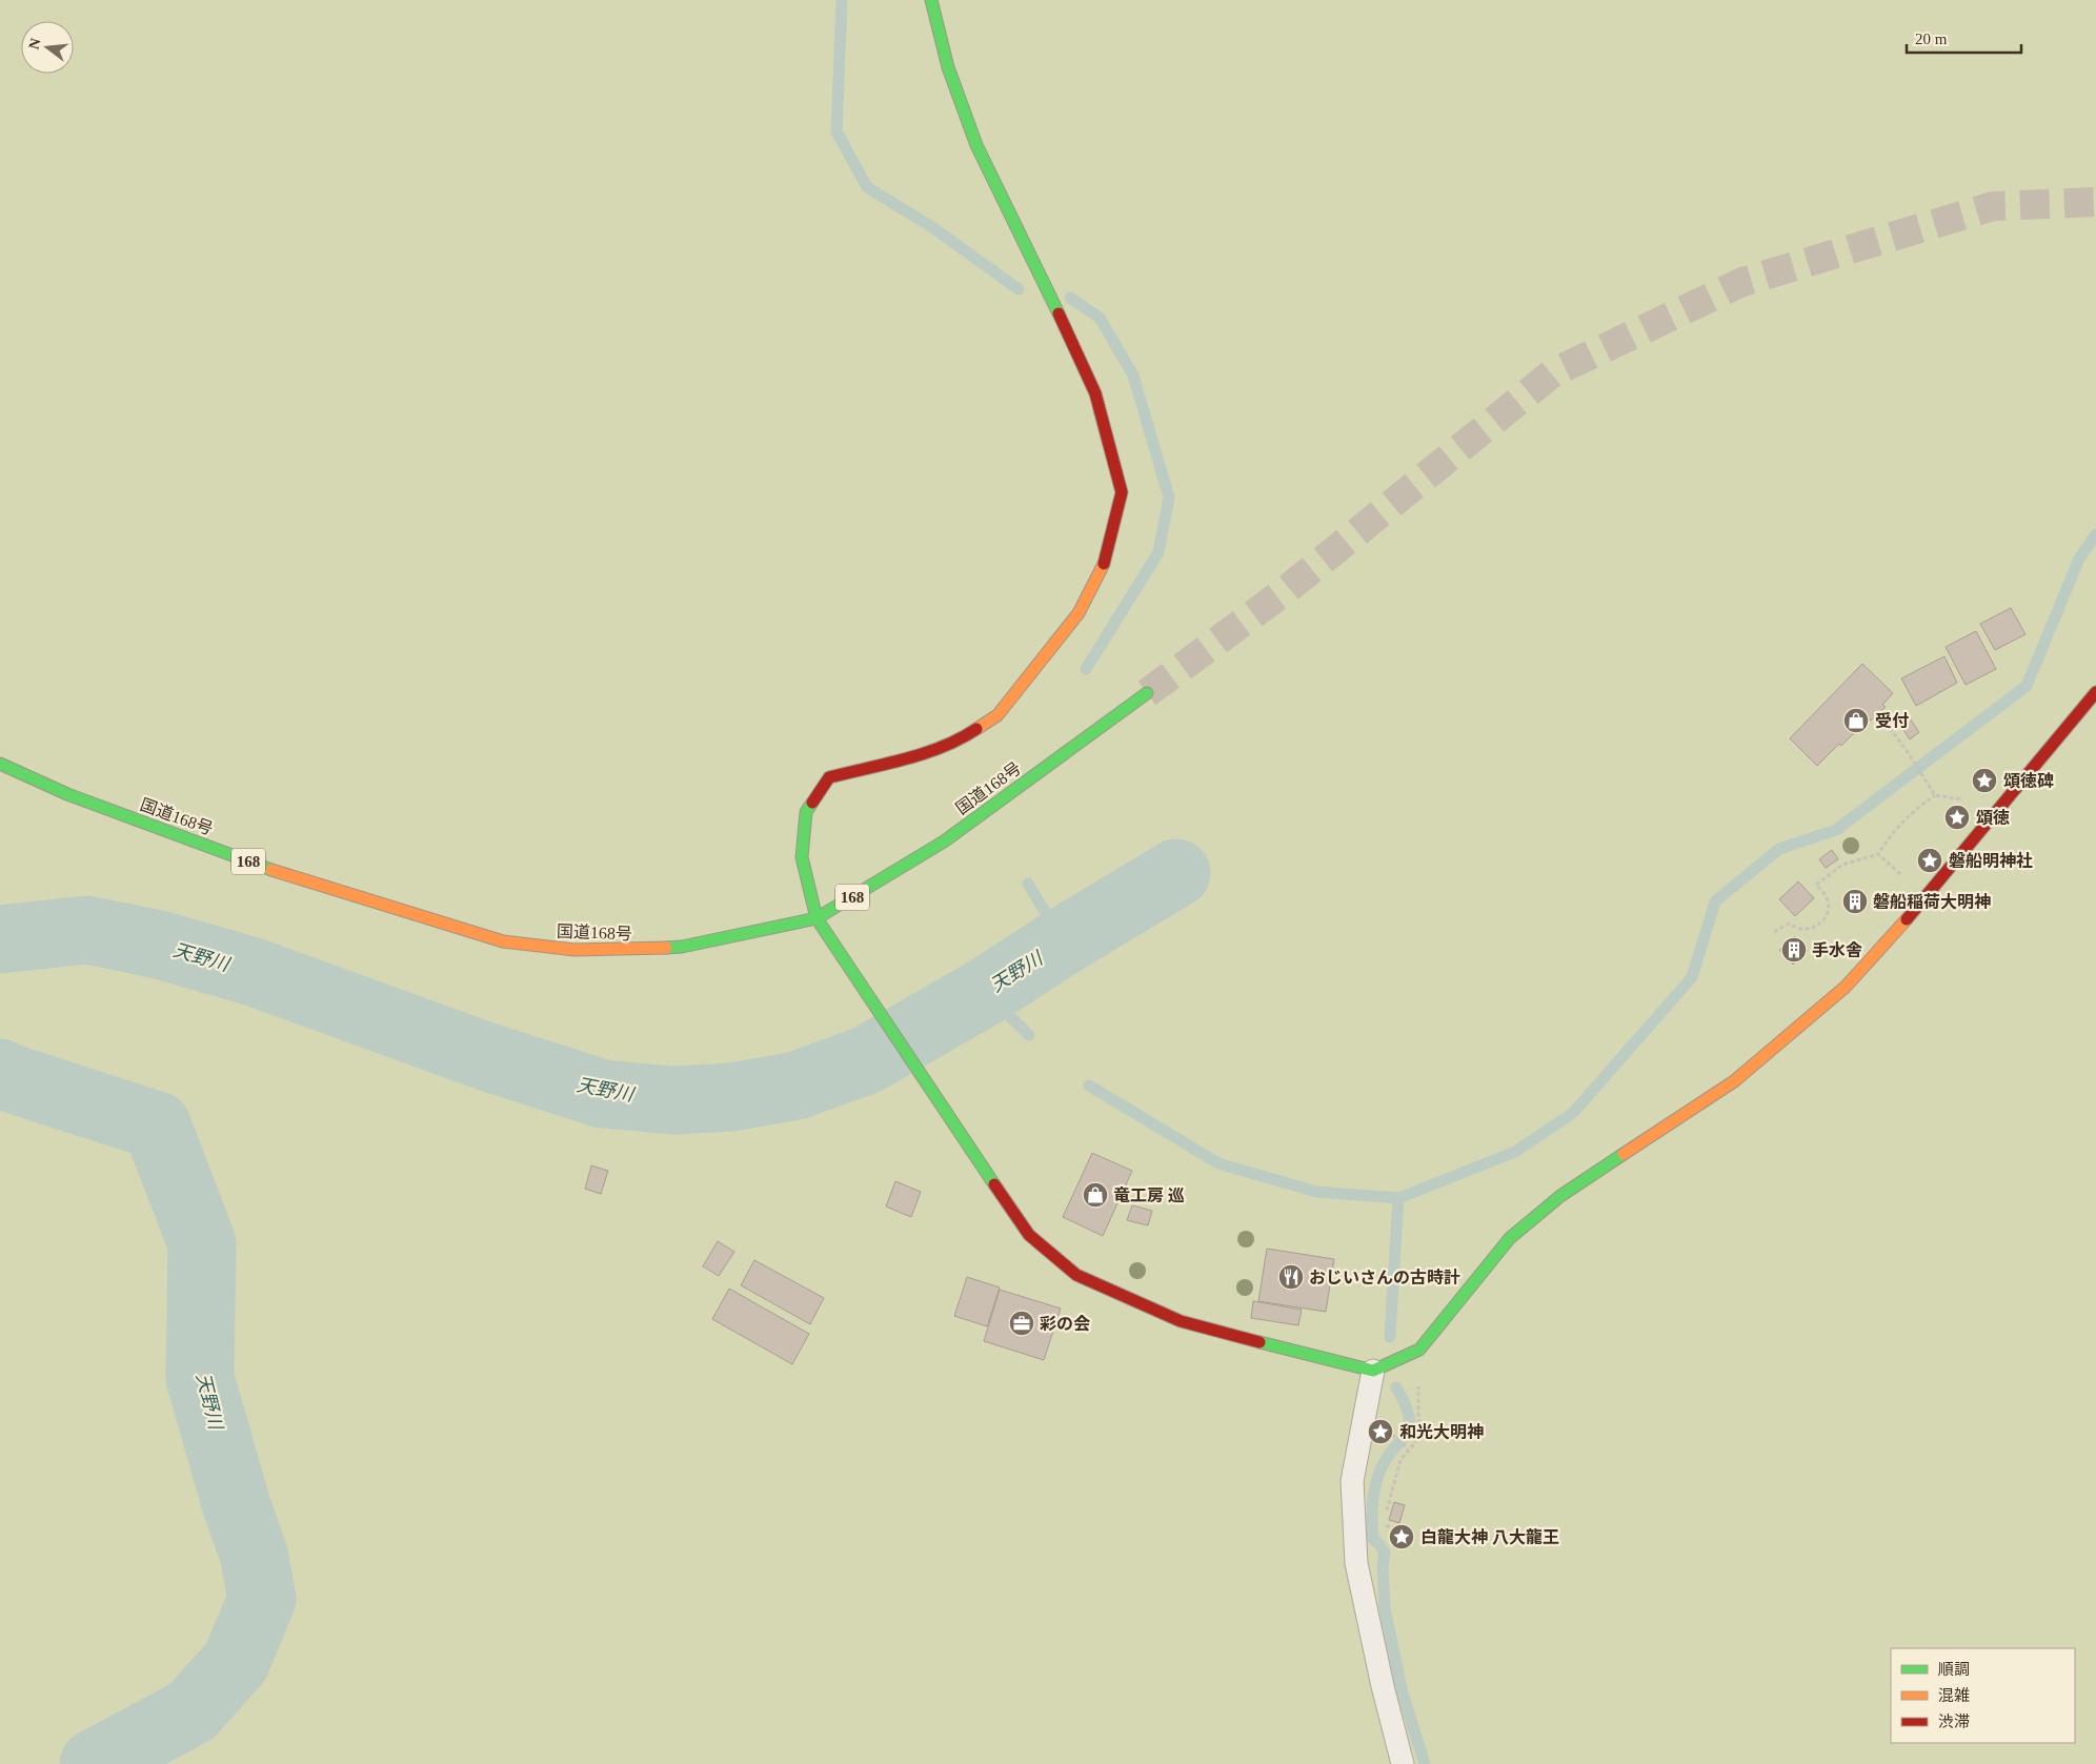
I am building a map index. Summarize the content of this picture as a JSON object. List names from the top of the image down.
{
  "streets": {
    "main road": ["国道168号", "168"]
  },
  "water": ["天野川"],
  "places": {
    "shop": ["受付", "竜工房 巡"],
    "place": [
      "頌徳碑",
      "頌徳",
      "磐船明神社",
      "和光大明神",
      "白龍大神 八大龍王"
    ],
    "building": ["磐船稲荷大明神", "手水舎"],
    "restaurant": ["おじいさんの古時計"],
    "office": ["彩の会"]
  },
  "legend": ["順調", "混雑", "渋滞"],
  "scale_bar": "20 m",
  "north": "left"
}
